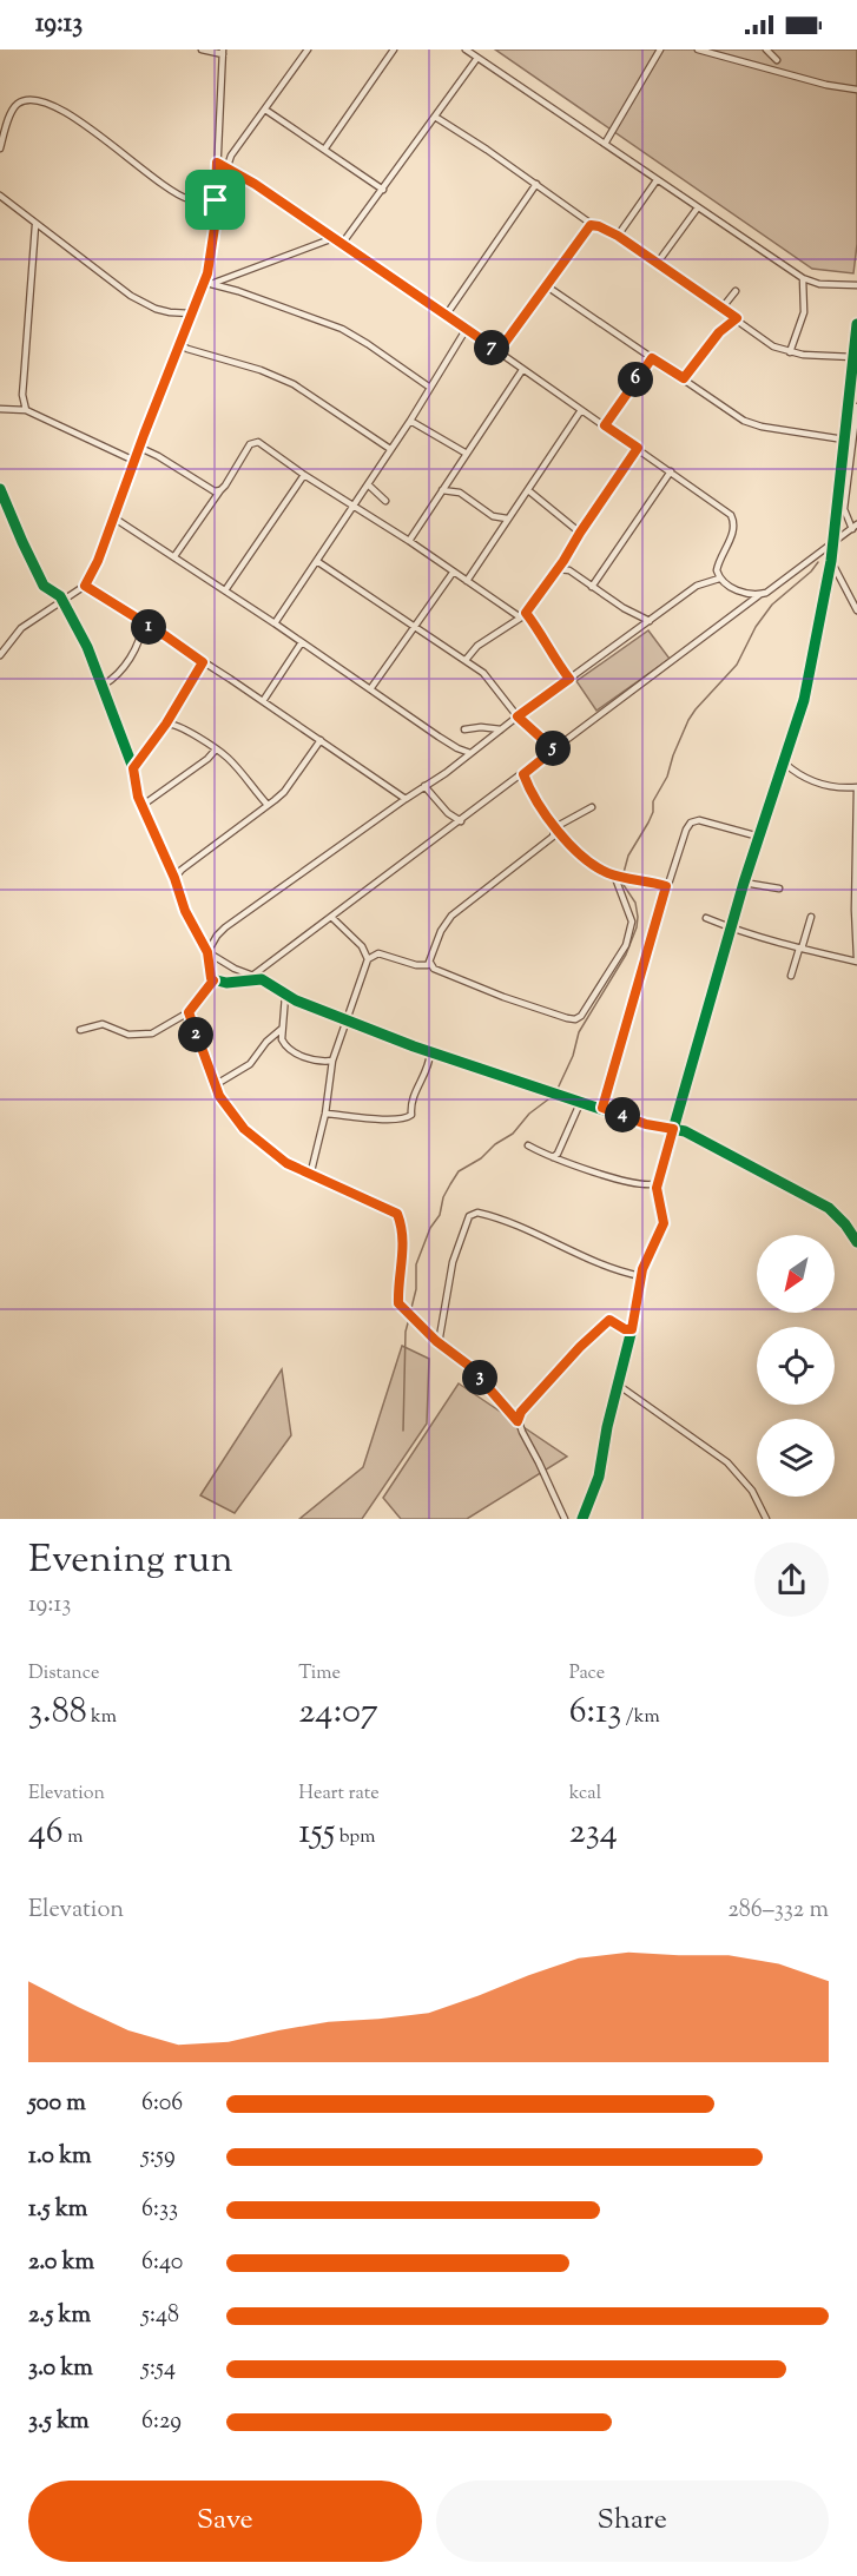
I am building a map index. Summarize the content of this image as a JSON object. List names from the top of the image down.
{
  "north": "bottom left",
  "page": {
    "status": "19:13",
    "pins": [
      "7",
      "6",
      "1",
      "5",
      "2",
      "4",
      "3"
    ],
    "heading": ["Evening run", "19:13"],
    "stats": [
      ["Distance", "3.88 km"],
      ["Time", "24:07"],
      ["Pace", "6:13 /km"],
      ["Elevation", "46 m"],
      ["Heart rate", "155 bpm"],
      ["kcal", "234"]
    ],
    "chart": ["Elevation", "286–332 m"],
    "list": [
      {
        "name": "500 m",
        "note": "6:06"
      },
      {
        "name": "1.0 km",
        "note": "5:59"
      },
      {
        "name": "1.5 km",
        "note": "6:33"
      },
      {
        "name": "2.0 km",
        "note": "6:40"
      },
      {
        "name": "2.5 km",
        "note": "5:48"
      },
      {
        "name": "3.0 km",
        "note": "5:54"
      },
      {
        "name": "3.5 km",
        "note": "6:29"
      }
    ],
    "buttons": ["Save", "Share"]
  }
}
